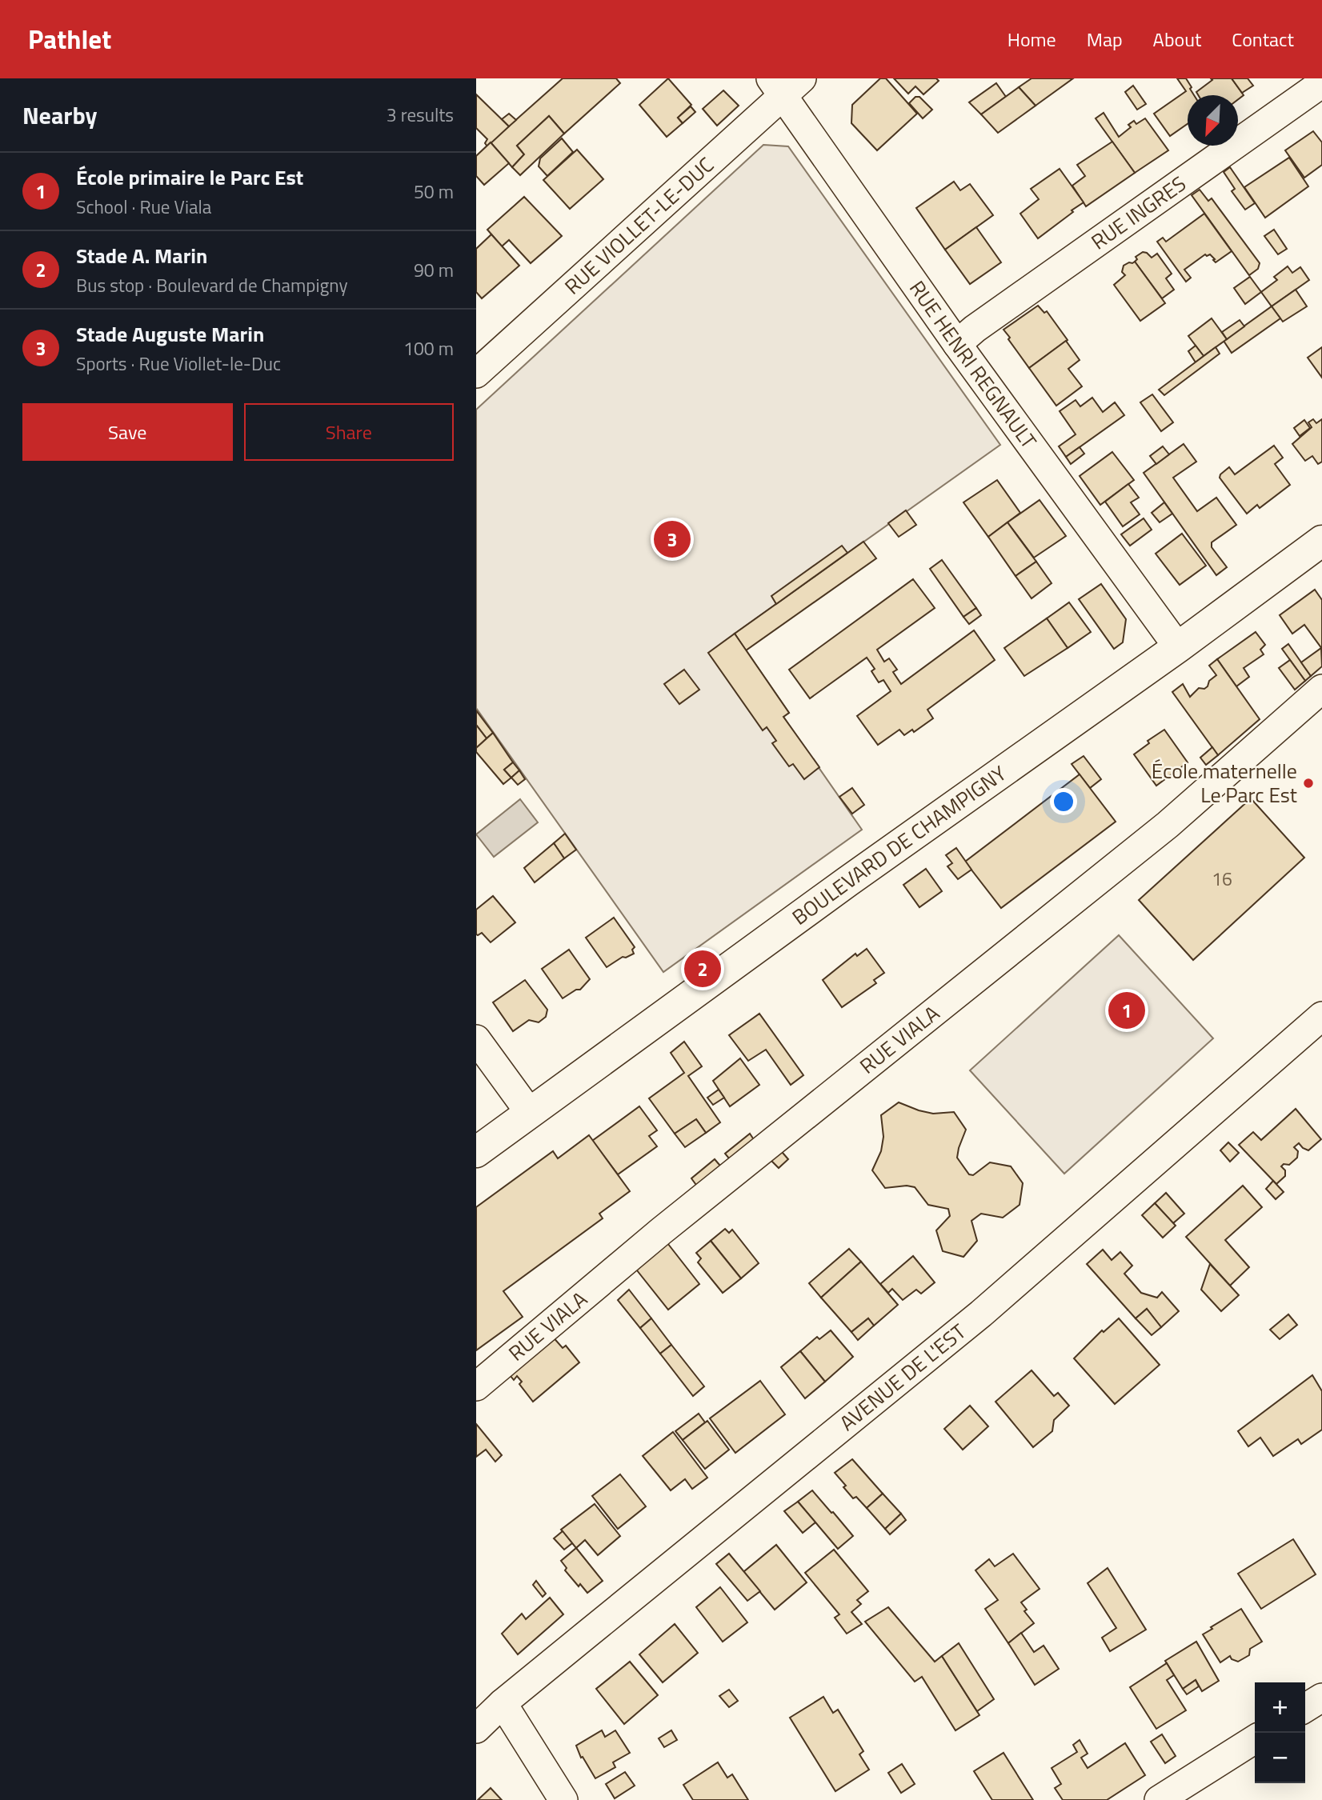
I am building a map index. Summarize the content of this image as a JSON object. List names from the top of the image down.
{
  "streets": {
    "main road": ["BOULEVARD DE CHAMPIGNY"],
    "street": [
      "RUE INGRES",
      "RUE VIOLLET-LE-DUC",
      "RUE HENRI REGNAULT",
      "RUE VIALA",
      "AVENUE DE L'EST"
    ]
  },
  "crossings": [
    ["RUE INGRES", "RUE HENRI REGNAULT"],
    ["RUE VIOLLET-LE-DUC", "RUE HENRI REGNAULT"],
    ["RUE HENRI REGNAULT", "BOULEVARD DE CHAMPIGNY"]
  ],
  "places": ["École maternelle Le Parc Est"],
  "house_numbers": ["16"],
  "north": "bottom left",
  "page": {
    "header": "Pathlet",
    "nav": [
      "Home",
      "Map",
      "About",
      "Contact"
    ],
    "heading": ["Nearby", "3 results"],
    "list": [
      {
        "mark": "1",
        "name": "École primaire le Parc Est",
        "note": "School · Rue Viala",
        "value": "50 m"
      },
      {
        "mark": "2",
        "name": "Stade A. Marin",
        "note": "Bus stop · Boulevard de Champigny",
        "value": "90 m"
      },
      {
        "mark": "3",
        "name": "Stade Auguste Marin",
        "note": "Sports · Rue Viollet-le-Duc",
        "value": "100 m"
      }
    ],
    "buttons": ["Save", "Share"],
    "pins": ["3", "2", "1"],
    "map_buttons": ["+", "−"]
  }
}
